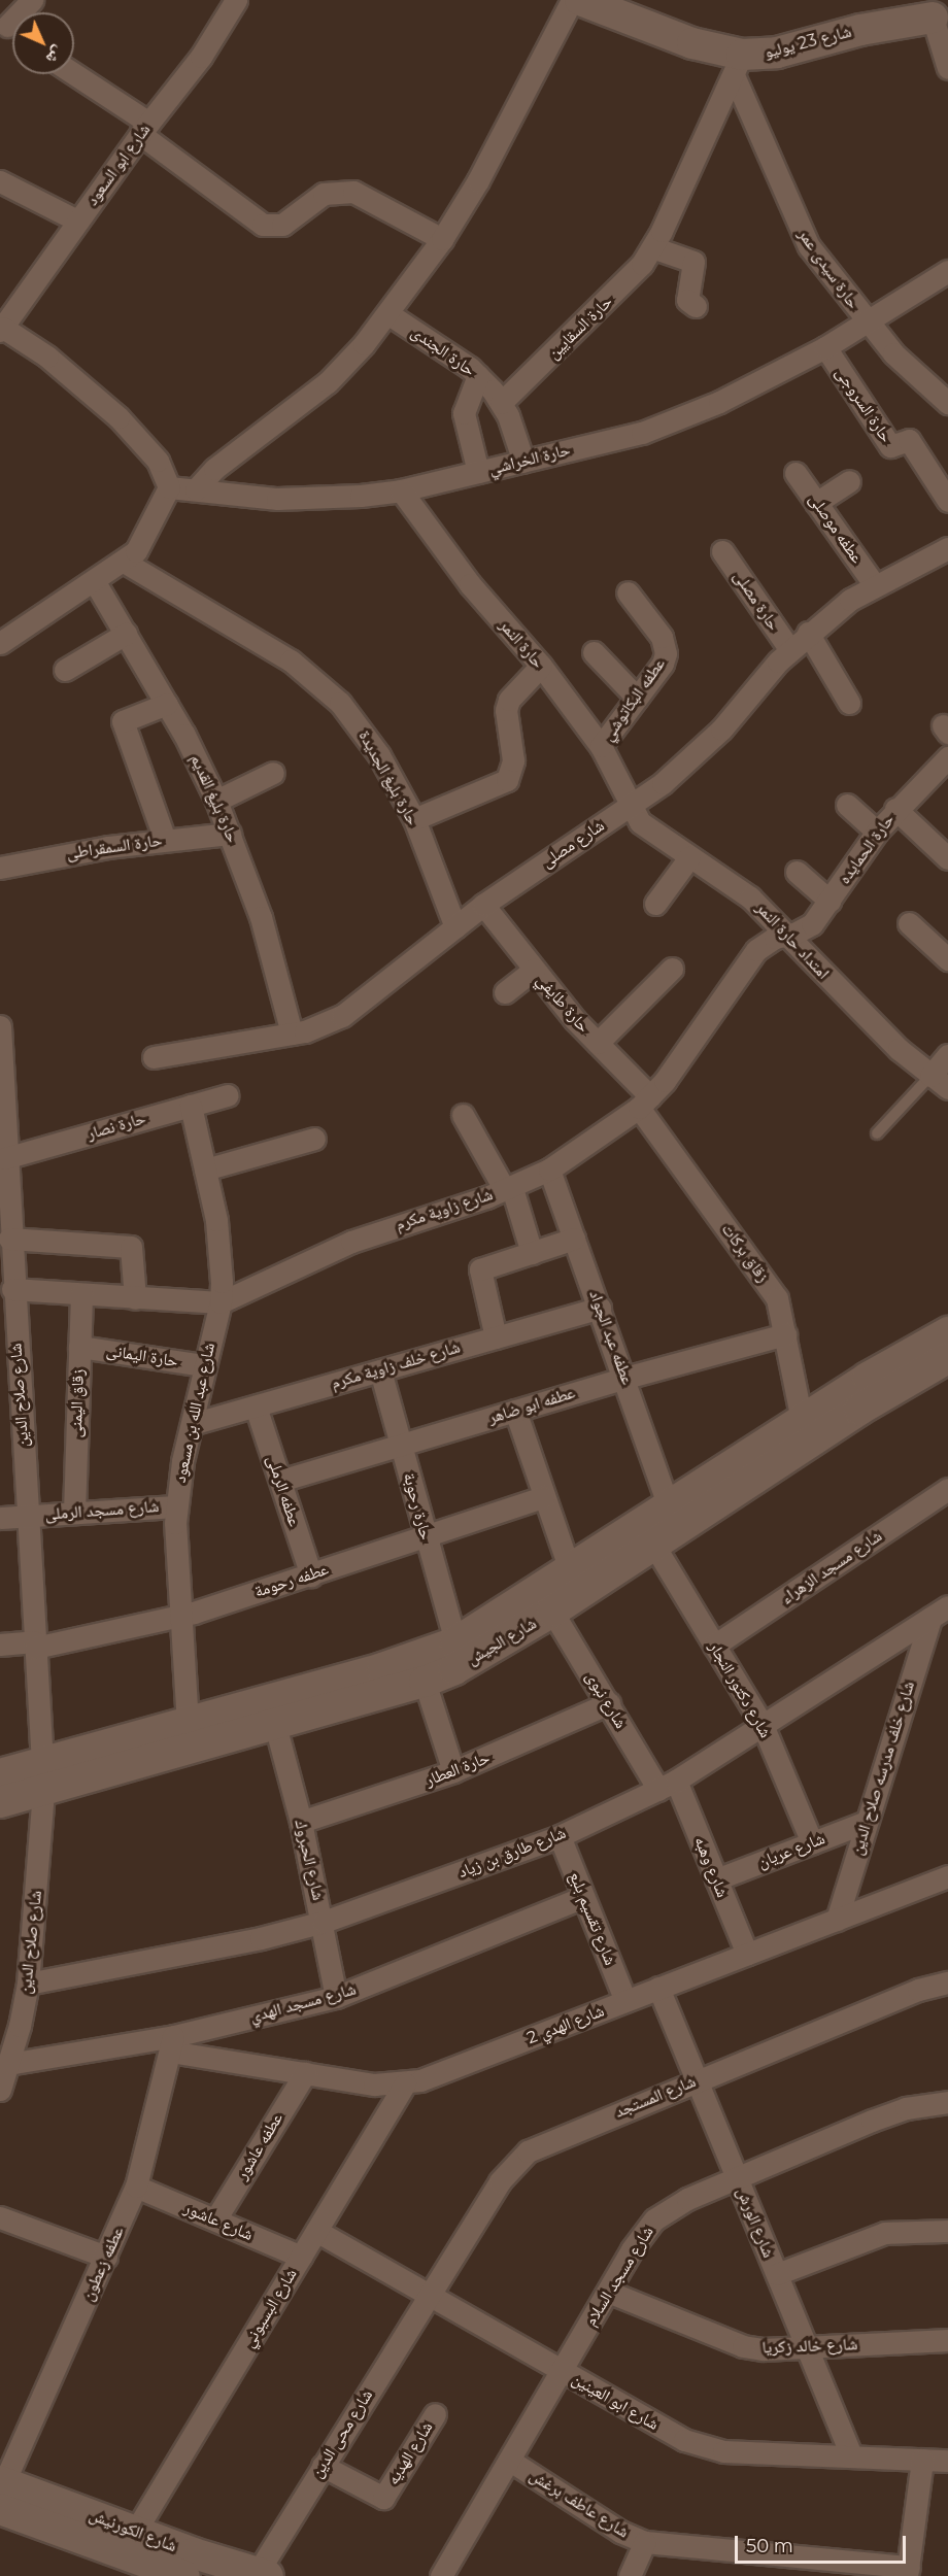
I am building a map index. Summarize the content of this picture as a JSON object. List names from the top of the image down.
{
  "streets": {
    "main road": ["شارع 23 يوليو", "شارع الجيش", "شارع الكورنيش"],
    "street": [
      "شارع ابو السعود",
      "حارة سيدى عمر",
      "حارة السقايين",
      "حارة الجندى",
      "حارة السروجى",
      "حارة الخراشي",
      "عطفه موصلى",
      "حارة مصلى",
      "حارة النمر",
      "عطفه البكاتوشي",
      "حارة بليغ الجديدة",
      "حارة بليغ القديم",
      "شارع مصلى",
      "حارة السمقراطى",
      "حارة الحمايده",
      "امتداد حارة النمر",
      "حارة طايفي",
      "حارة نصار",
      "شارع زاوية مكرم",
      "زقاق بركات",
      "عطفه عبد الجواد",
      "حارة اليمانى",
      "شارع خلف زاوية مكرم",
      "شارع صلاح الدين",
      "زقاق اليمنى",
      "عطفه ابو ضاهر",
      "شارع عبد الله بن مسعود",
      "عطفه الرملى",
      "حارة رحوبة",
      "شارع مسجد الرملى",
      "شارع مسجد الزهراء",
      "عطفه رحومة",
      "شارع دكتور النجار",
      "شارع نبوى",
      "شارع خلف مدرسه صلاح الدين",
      "حارة العطار",
      "شارع عريان",
      "شارع طارق بن زياد",
      "شارع الحبروك",
      "شارع وهبه",
      "شارع تقسيم بلبع",
      "شارع مسجد الهدي",
      "شارع الهدي 2",
      "شارع المستجد",
      "عطفه عاشور",
      "شارع عاشور",
      "شارع الورش",
      "عطفه زعطون",
      "شارع مسجد السلام",
      "شارع البسيوني",
      "شارع خالد زكريا",
      "شارع ابو العينين",
      "شارع محى الدين",
      "شارع الهديه",
      "شارع عاطف برغش"
    ]
  },
  "crossings": [
    ["شارع 23 يوليو", "حارة سيدى عمر"],
    ["شارع 23 يوليو", "حارة السقايين"],
    ["حارة سيدى عمر", "حارة السقايين"],
    ["حارة سيدى عمر", "حارة الخراشي"],
    ["حارة السقايين", "حارة الجندى"],
    ["حارة الجندى", "حارة الخراشي"],
    ["حارة السروجى", "حارة الخراشي"],
    ["حارة الخراشي", "حارة النمر"],
    ["عطفه موصلى", "شارع مصلى"],
    ["حارة مصلى", "شارع مصلى"],
    ["حارة النمر", "عطفه البكاتوشي"],
    ["حارة النمر", "شارع مصلى"],
    ["حارة النمر", "امتداد حارة النمر"],
    ["حارة بليغ الجديدة", "شارع مصلى"],
    ["حارة بليغ القديم", "شارع مصلى"],
    ["حارة بليغ القديم", "حارة السمقراطى"],
    ["شارع مصلى", "امتداد حارة النمر"],
    ["شارع مصلى", "حارة طايفي"],
    ["حارة الحمايده", "امتداد حارة النمر"],
    ["حارة الحمايده", "شارع زاوية مكرم"],
    ["امتداد حارة النمر", "شارع زاوية مكرم"],
    ["حارة طايفي", "شارع زاوية مكرم"],
    ["حارة طايفي", "زقاق بركات"],
    ["حارة نصار", "شارع صلاح الدين"],
    ["حارة نصار", "شارع عبد الله بن مسعود"],
    ["شارع زاوية مكرم", "زقاق بركات"],
    ["شارع زاوية مكرم", "عطفه عبد الجواد"],
    ["شارع زاوية مكرم", "شارع صلاح الدين"],
    ["شارع زاوية مكرم", "زقاق اليمنى"],
    ["شارع زاوية مكرم", "شارع عبد الله بن مسعود"],
    ["زقاق بركات", "عطفه ابو ضاهر"],
    ["زقاق بركات", "شارع الجيش"],
    ["عطفه عبد الجواد", "شارع خلف زاوية مكرم"],
    ["عطفه عبد الجواد", "عطفه ابو ضاهر"],
    ["عطفه عبد الجواد", "شارع الجيش"],
    ["حارة اليمانى", "زقاق اليمنى"],
    ["حارة اليمانى", "شارع عبد الله بن مسعود"],
    ["شارع خلف زاوية مكرم", "شارع عبد الله بن مسعود"],
    ["شارع خلف زاوية مكرم", "عطفه الرملى"],
    ["شارع خلف زاوية مكرم", "حارة رحوبة"],
    ["شارع صلاح الدين", "شارع مسجد الرملى"],
    ["شارع صلاح الدين", "عطفه رحومة"],
    ["شارع صلاح الدين", "شارع الجيش"],
    ["شارع صلاح الدين", "شارع طارق بن زياد"],
    ["شارع صلاح الدين", "شارع مسجد الهدي"],
    ["زقاق اليمنى", "شارع مسجد الرملى"],
    ["عطفه ابو ضاهر", "عطفه الرملى"],
    ["عطفه ابو ضاهر", "حارة رحوبة"],
    ["شارع عبد الله بن مسعود", "شارع مسجد الرملى"],
    ["شارع عبد الله بن مسعود", "عطفه رحومة"],
    ["شارع عبد الله بن مسعود", "شارع الجيش"],
    ["عطفه الرملى", "عطفه رحومة"],
    ["حارة رحوبة", "عطفه رحومة"],
    ["حارة رحوبة", "شارع الجيش"],
    ["شارع مسجد الزهراء", "شارع دكتور النجار"],
    ["شارع الجيش", "شارع دكتور النجار"],
    ["شارع الجيش", "شارع نبوى"],
    ["شارع الجيش", "شارع الحبروك"],
    ["شارع دكتور النجار", "شارع عريان"],
    ["شارع دكتور النجار", "شارع طارق بن زياد"],
    ["شارع نبوى", "حارة العطار"],
    ["شارع نبوى", "شارع طارق بن زياد"],
    ["شارع نبوى", "شارع وهبه"],
    ["شارع خلف مدرسه صلاح الدين", "شارع عريان"],
    ["شارع خلف مدرسه صلاح الدين", "شارع طارق بن زياد"],
    ["شارع خلف مدرسه صلاح الدين", "شارع الهدي 2"],
    ["حارة العطار", "شارع الحبروك"],
    ["شارع عريان", "شارع وهبه"],
    ["شارع طارق بن زياد", "شارع الحبروك"],
    ["شارع طارق بن زياد", "شارع وهبه"],
    ["شارع طارق بن زياد", "شارع تقسيم بلبع"],
    ["شارع الحبروك", "شارع مسجد الهدي"],
    ["شارع وهبه", "شارع الهدي 2"],
    ["شارع تقسيم بلبع", "شارع مسجد الهدي"],
    ["شارع تقسيم بلبع", "شارع الهدي 2"],
    ["شارع مسجد الهدي", "شارع الهدي 2"],
    ["شارع مسجد الهدي", "عطفه زعطون"],
    ["شارع الهدي 2", "عطفه عاشور"],
    ["شارع الهدي 2", "شارع الورش"],
    ["شارع الهدي 2", "عطفه زعطون"],
    ["شارع الهدي 2", "شارع البسيوني"],
    ["شارع المستجد", "شارع الورش"],
    ["شارع المستجد", "شارع ابو العينين"],
    ["شارع المستجد", "شارع محى الدين"],
    ["عطفه عاشور", "شارع عاشور"],
    ["شارع عاشور", "عطفه زعطون"],
    ["شارع عاشور", "شارع البسيوني"],
    ["شارع الورش", "شارع مسجد السلام"],
    ["شارع الورش", "شارع خالد زكريا"],
    ["شارع الورش", "شارع ابو العينين"],
    ["عطفه زعطون", "شارع الكورنيش"],
    ["شارع مسجد السلام", "شارع خالد زكريا"],
    ["شارع مسجد السلام", "شارع ابو العينين"],
    ["شارع مسجد السلام", "شارع عاطف برغش"],
    ["شارع البسيوني", "شارع ابو العينين"],
    ["شارع البسيوني", "شارع الكورنيش"],
    ["شارع ابو العينين", "شارع محى الدين"],
    ["شارع محى الدين", "شارع الهديه"],
    ["شارع محى الدين", "شارع الكورنيش"]
  ],
  "scale_bar": "50 m",
  "north": "bottom right"
}
